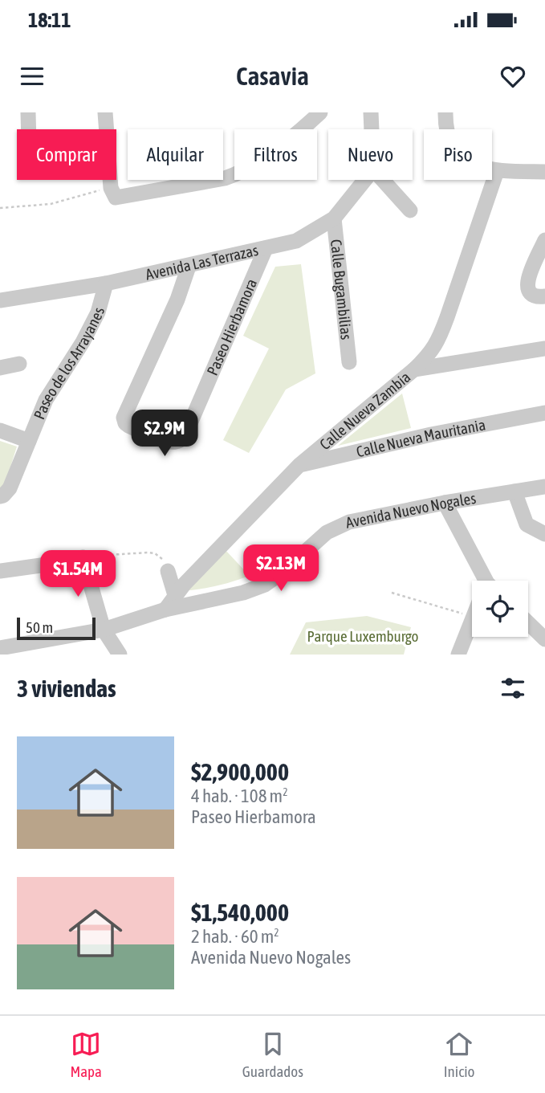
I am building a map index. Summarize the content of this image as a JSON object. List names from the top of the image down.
{
  "streets": {
    "street": [
      "Avenida Las Terrazas",
      "Calle Bugambilias",
      "Paseo Hierbamora",
      "Paseo de los Arrayanes",
      "Calle Nueva Zambia",
      "Calle Nueva Mauritania",
      "Avenida Nuevo Nogales"
    ]
  },
  "crossings": [
    ["Avenida Las Terrazas", "Calle Bugambilias"],
    ["Avenida Las Terrazas", "Paseo Hierbamora"],
    ["Avenida Las Terrazas", "Paseo de los Arrayanes"],
    ["Calle Nueva Zambia", "Calle Nueva Mauritania"],
    ["Calle Nueva Zambia", "Avenida Nuevo Nogales"]
  ],
  "parks": ["Parque Luxemburgo"],
  "scale_bar": "50 m",
  "page": {
    "status": "18:11",
    "header": "Casavia",
    "chip": [
      "Comprar",
      "Alquilar",
      "Filtros",
      "Nuevo",
      "Piso"
    ],
    "price": ["$2.9M", "$2.13M", "$1.54M"],
    "scale": "50 m",
    "heading": "3 viviendas",
    "list": [
      {
        "name": "$2,900,000",
        "note": "4 hab. · 108 m² · Paseo Hierbamora"
      },
      {
        "name": "$1,540,000",
        "note": "2 hab. · 60 m² · Avenida Nuevo Nogales"
      }
    ],
    "tabs": ["Mapa", "Guardados", "Inicio"]
  }
}
